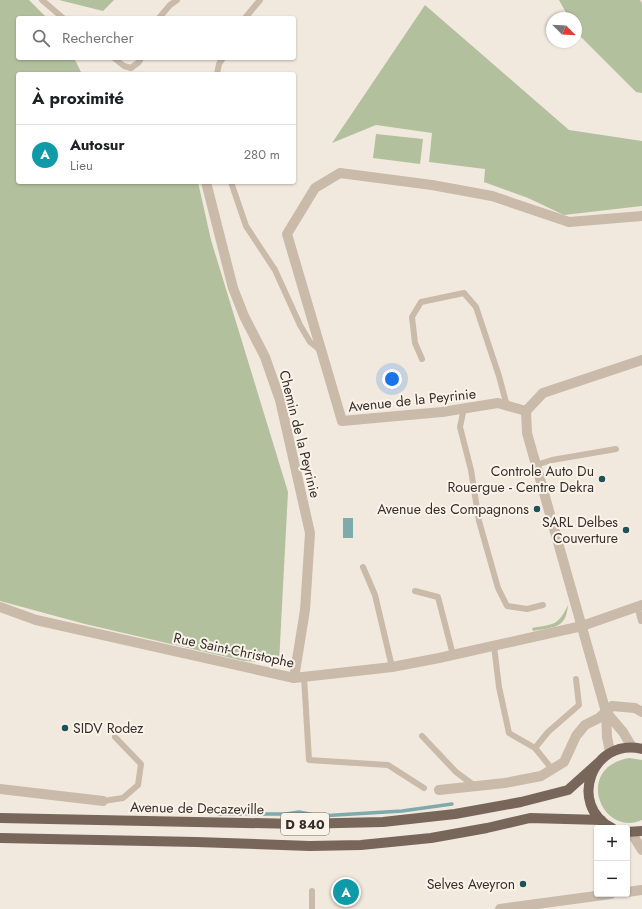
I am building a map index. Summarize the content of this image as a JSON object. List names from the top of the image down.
{
  "streets": {
    "main road": ["Avenue de Decazeville", "D 840"],
    "street": ["Avenue de la Peyrinie", "Chemin de la Peyrinie", "Rue Saint-Christophe"]
  },
  "crossings": [
    ["Chemin de la Peyrinie", "Rue Saint-Christophe"]
  ],
  "places": [
    "Controle Auto Du Rouergue - Centre Dekra",
    "Avenue des Compagnons",
    "SARL Delbes Couverture",
    "SIDV Rodez",
    "Selves Aveyron"
  ],
  "north": "bottom right",
  "page": {
    "search": "Rechercher",
    "heading": "À proximité",
    "list": [
      {
        "mark": "A",
        "name": "Autosur",
        "note": "Lieu",
        "value": "280 m"
      }
    ],
    "map_buttons": ["+", "−"],
    "pins": "A"
  }
}
